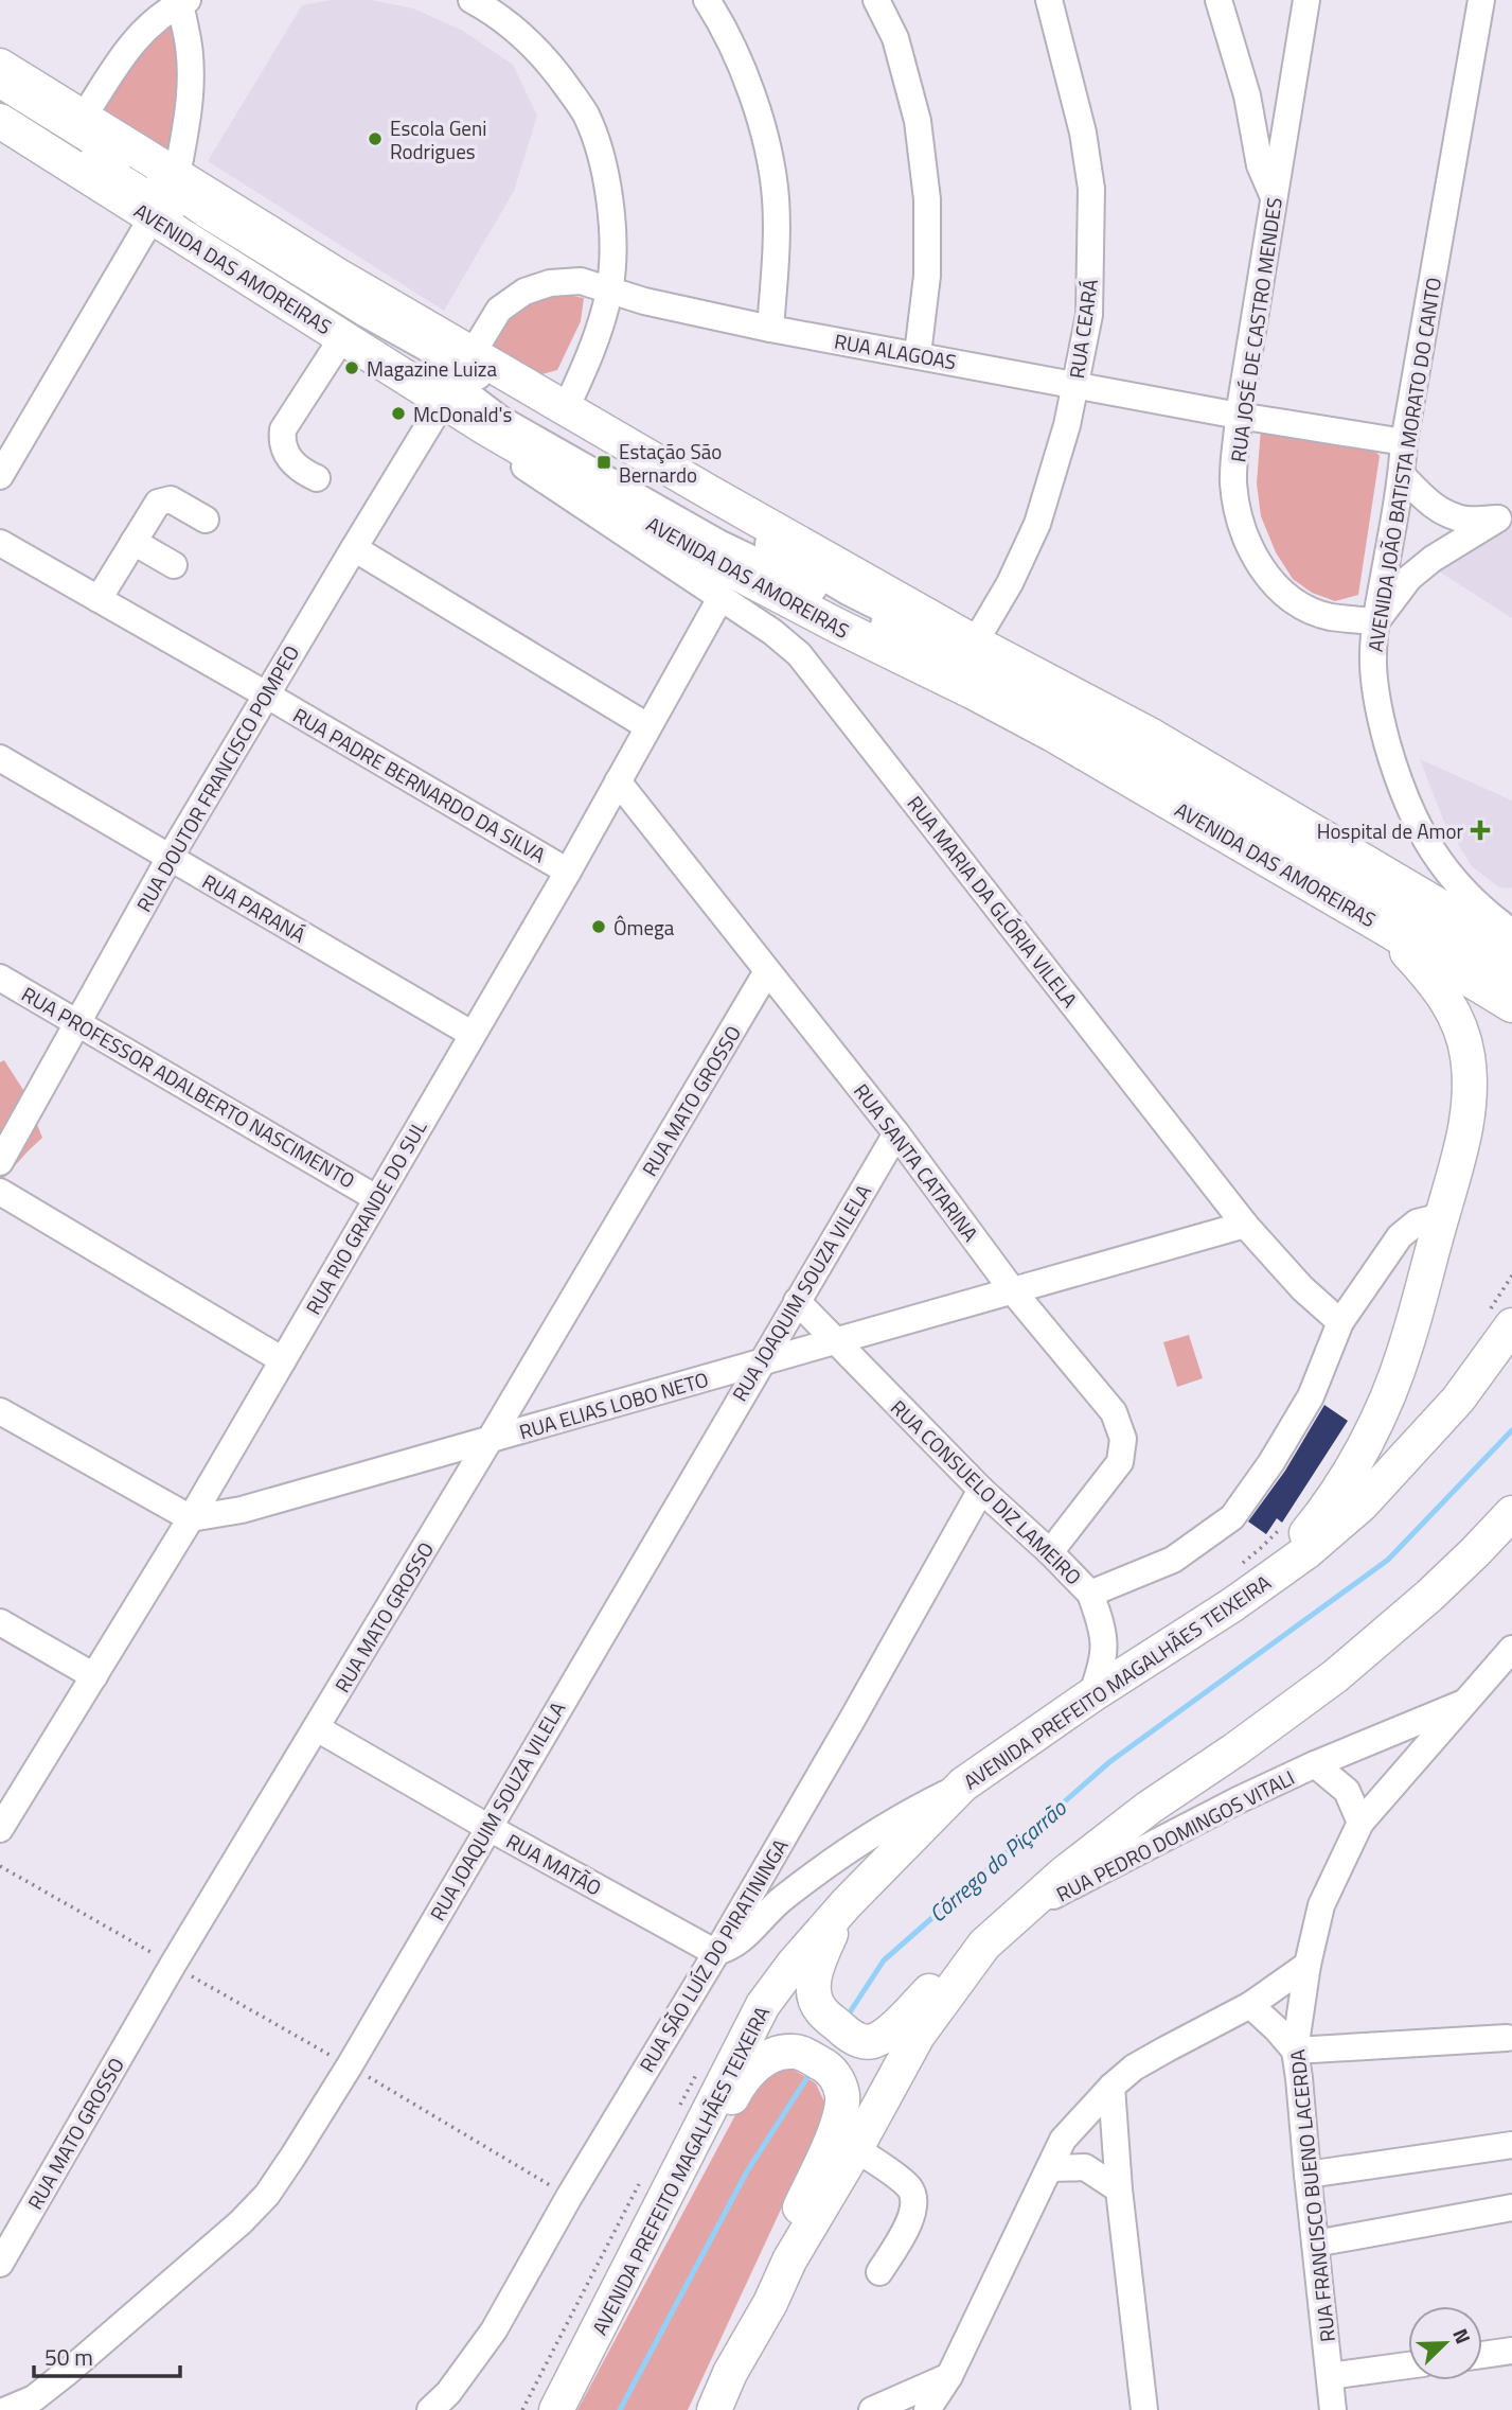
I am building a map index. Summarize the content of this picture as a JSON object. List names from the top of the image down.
{
  "streets": {
    "main road": ["AVENIDA DAS AMOREIRAS", "AVENIDA PREFEITO MAGALHÃES TEIXEIRA"],
    "street": [
      "RUA CEARÁ",
      "RUA JOSÉ DE CASTRO MENDES",
      "RUA ALAGOAS",
      "AVENIDA JOÃO BATISTA MORATO DO CANTO",
      "RUA DOUTOR FRANCISCO POMPEO",
      "RUA PADRE BERNARDO DA SILVA",
      "RUA MARIA DA GLÓRIA VILELA",
      "RUA PARANÁ",
      "RUA PROFESSOR ADALBERTO NASCIMENTO",
      "RUA MATO GROSSO",
      "RUA SANTA CATARINA",
      "RUA RIO GRANDE DO SUL",
      "RUA JOAQUIM SOUZA VILELA",
      "RUA ELIAS LOBO NETO",
      "RUA CONSUELO DIZ LAMEIRO",
      "RUA PEDRO DOMINGOS VITALI",
      "RUA MATÃO",
      "RUA SÃO LUÍZ DO PIRATININGA",
      "RUA FRANCISCO BUENO LACERDA"
    ]
  },
  "crossings": [
    ["AVENIDA DAS AMOREIRAS", "RUA CEARÁ"],
    ["AVENIDA DAS AMOREIRAS", "RUA ALAGOAS"],
    ["AVENIDA DAS AMOREIRAS", "RUA DOUTOR FRANCISCO POMPEO"],
    ["AVENIDA DAS AMOREIRAS", "RUA MARIA DA GLÓRIA VILELA"],
    ["RUA CEARÁ", "RUA ALAGOAS"],
    ["RUA JOSÉ DE CASTRO MENDES", "RUA ALAGOAS"],
    ["RUA JOSÉ DE CASTRO MENDES", "AVENIDA JOÃO BATISTA MORATO DO CANTO"],
    ["RUA ALAGOAS", "AVENIDA JOÃO BATISTA MORATO DO CANTO"],
    ["RUA ALAGOAS", "RUA DOUTOR FRANCISCO POMPEO"],
    ["RUA DOUTOR FRANCISCO POMPEO", "RUA PADRE BERNARDO DA SILVA"],
    ["RUA DOUTOR FRANCISCO POMPEO", "RUA PARANÁ"],
    ["RUA DOUTOR FRANCISCO POMPEO", "RUA PROFESSOR ADALBERTO NASCIMENTO"],
    ["RUA PADRE BERNARDO DA SILVA", "RUA RIO GRANDE DO SUL"],
    ["RUA MARIA DA GLÓRIA VILELA", "RUA RIO GRANDE DO SUL"],
    ["RUA MARIA DA GLÓRIA VILELA", "RUA ELIAS LOBO NETO"],
    ["RUA PARANÁ", "RUA RIO GRANDE DO SUL"],
    ["RUA PROFESSOR ADALBERTO NASCIMENTO", "RUA RIO GRANDE DO SUL"],
    ["RUA MATO GROSSO", "RUA SANTA CATARINA"],
    ["RUA MATO GROSSO", "RUA ELIAS LOBO NETO"],
    ["RUA MATO GROSSO", "RUA MATÃO"],
    ["RUA SANTA CATARINA", "RUA RIO GRANDE DO SUL"],
    ["RUA SANTA CATARINA", "RUA JOAQUIM SOUZA VILELA"],
    ["RUA SANTA CATARINA", "RUA ELIAS LOBO NETO"],
    ["RUA SANTA CATARINA", "RUA CONSUELO DIZ LAMEIRO"],
    ["RUA RIO GRANDE DO SUL", "RUA ELIAS LOBO NETO"],
    ["RUA JOAQUIM SOUZA VILELA", "RUA ELIAS LOBO NETO"],
    ["RUA JOAQUIM SOUZA VILELA", "RUA CONSUELO DIZ LAMEIRO"],
    ["RUA JOAQUIM SOUZA VILELA", "RUA MATÃO"],
    ["RUA ELIAS LOBO NETO", "RUA CONSUELO DIZ LAMEIRO"],
    ["RUA CONSUELO DIZ LAMEIRO", "RUA SÃO LUÍZ DO PIRATININGA"],
    ["RUA PEDRO DOMINGOS VITALI", "RUA FRANCISCO BUENO LACERDA"],
    ["RUA MATÃO", "RUA SÃO LUÍZ DO PIRATININGA"]
  ],
  "water": ["Córrego do Piçarrão"],
  "places": {
    "other": [
      "Escola Geni Rodrigues",
      "Magazine Luiza",
      "McDonald's",
      "Ômega"
    ],
    "transit": ["Estação São Bernardo"],
    "health": ["Hospital de Amor"]
  },
  "scale_bar": "50 m",
  "north": "top right"
}
